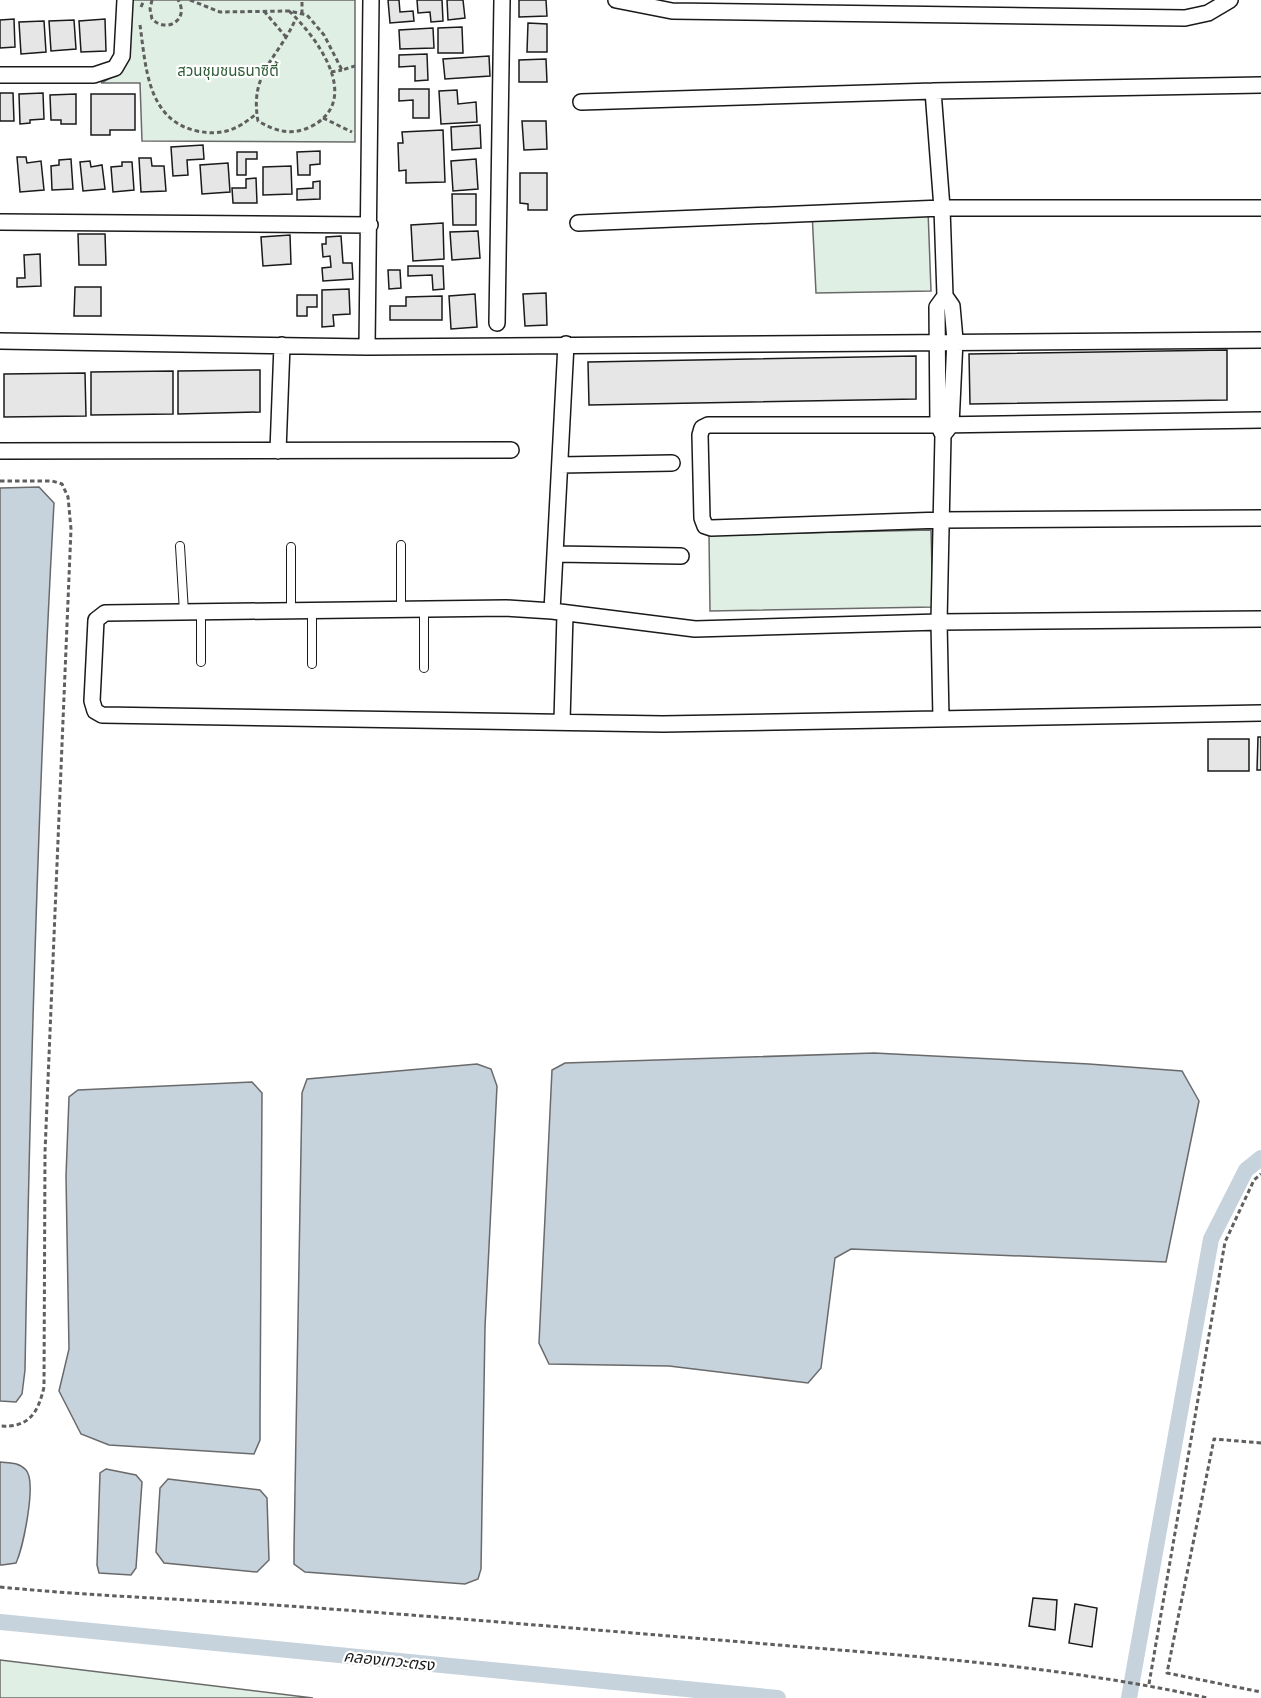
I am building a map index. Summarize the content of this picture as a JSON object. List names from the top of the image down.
{
  "water": ["คลองเทวะตรง"],
  "parks": ["สวนชุมชนธนาซิตี้"]
}
